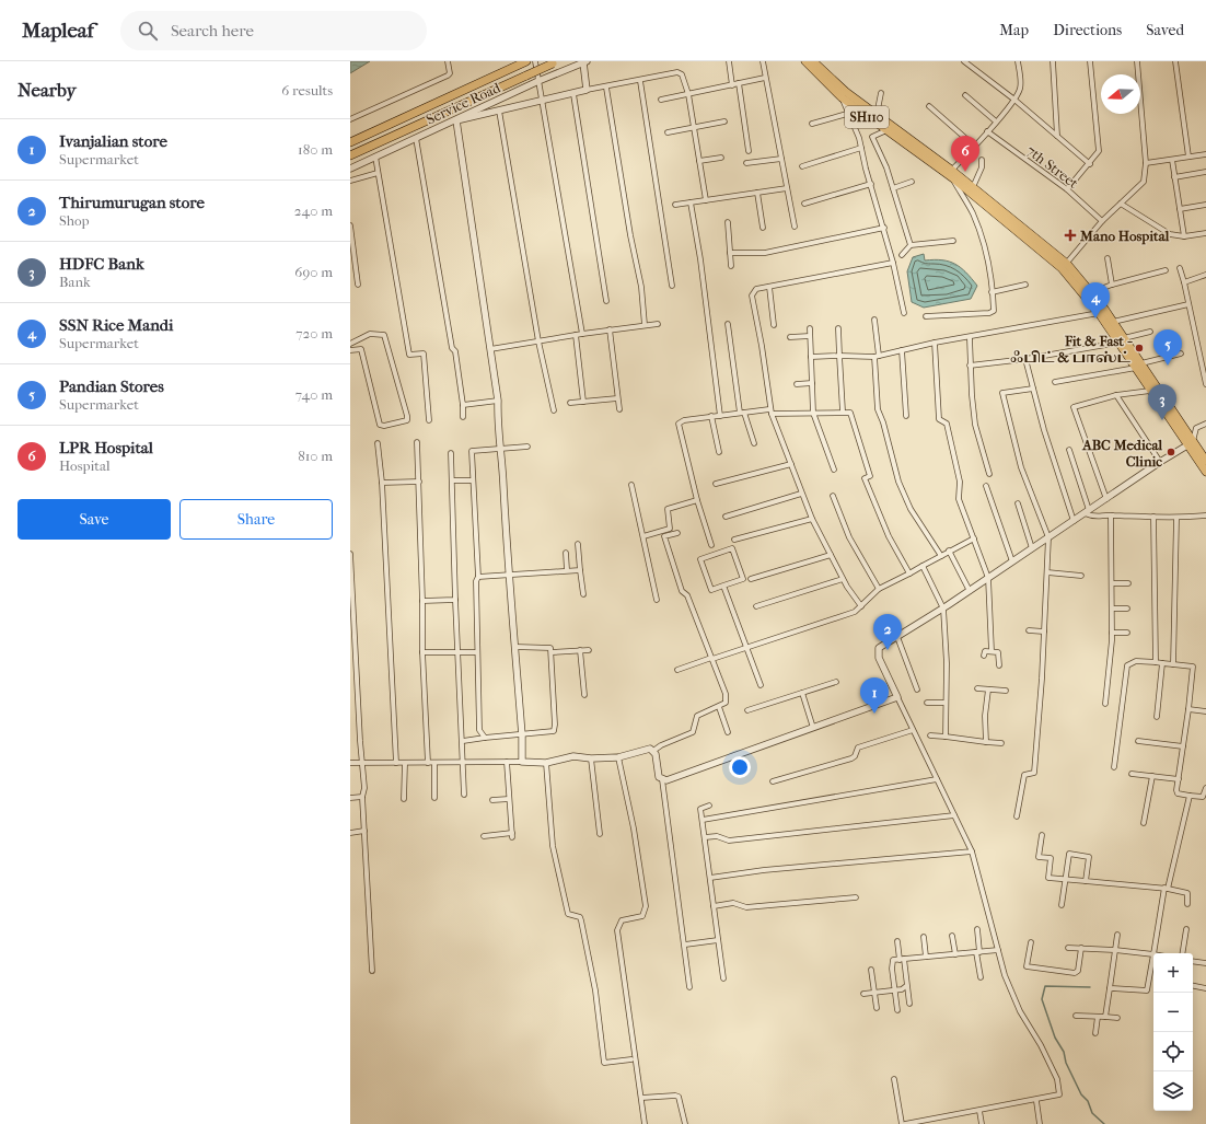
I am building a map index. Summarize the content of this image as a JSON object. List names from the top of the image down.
{
  "streets": {
    "main road": ["SH110"],
    "street": ["Service Road", "7th Street"]
  },
  "places": {
    "health": ["Mano Hospital"],
    "other": ["Fit & Fast - ஃபிட் & பாஸ்ட்", "ABC Medical Clinic"]
  },
  "north": "left",
  "page": {
    "header": "Mapleaf",
    "search": "Search here",
    "nav": ["Map", "Directions", "Saved"],
    "heading": ["Nearby", "6 results"],
    "list": [
      {
        "mark": "1",
        "name": "Ivanjalian store",
        "note": "Supermarket",
        "value": "180 m"
      },
      {
        "mark": "2",
        "name": "Thirumurugan store",
        "note": "Shop",
        "value": "240 m"
      },
      {
        "mark": "3",
        "name": "HDFC Bank",
        "note": "Bank",
        "value": "690 m"
      },
      {
        "mark": "4",
        "name": "SSN Rice Mandi",
        "note": "Supermarket",
        "value": "720 m"
      },
      {
        "mark": "5",
        "name": "Pandian Stores",
        "note": "Supermarket",
        "value": "740 m"
      },
      {
        "mark": "6",
        "name": "LPR Hospital",
        "note": "Hospital",
        "value": "810 m"
      }
    ],
    "pins": [
      "6",
      "4",
      "5",
      "3",
      "2",
      "1"
    ],
    "buttons": ["Save", "Share"],
    "map_buttons": ["+", "−"]
  }
}
